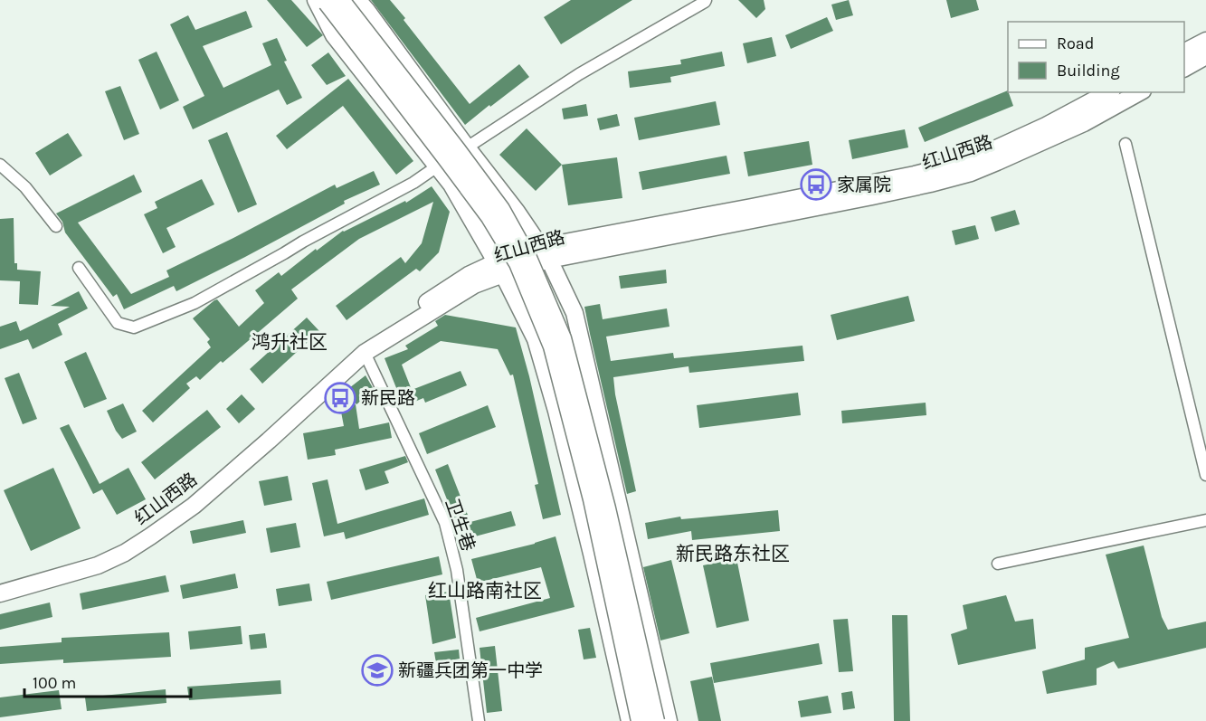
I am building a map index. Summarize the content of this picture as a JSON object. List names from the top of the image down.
{
  "streets": {
    "main road": ["红山西路"],
    "street": ["卫生巷"]
  },
  "crossings": [
    ["红山西路", "卫生巷"]
  ],
  "districts": ["鸿升社区", "新民路东社区", "红山路南社区"],
  "places": {
    "bus stop": ["家属院", "新民路"],
    "school or university": ["新疆兵团第一中学"]
  },
  "legend": ["Road", "Building"],
  "scale_bar": "100 m"
}
